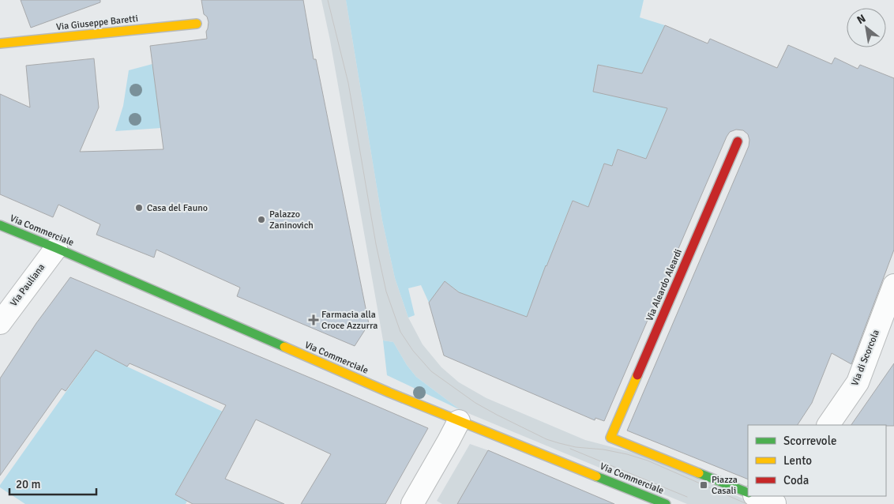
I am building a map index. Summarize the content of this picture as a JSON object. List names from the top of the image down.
{
  "streets": {
    "main road": ["Via Giuseppe Baretti", "Via Commerciale", "Via Aleardo Aleardi"],
    "street": ["Via Pauliana", "Via di Scorcola"]
  },
  "crossings": [
    ["Via Commerciale", "Via Pauliana"]
  ],
  "places": {
    "other": ["Casa del Fauno", "Palazzo Zaninovich"],
    "health": ["Farmacia alla Croce Azzurra"],
    "transit": ["Piazza Casali"]
  },
  "legend": ["Scorrevole", "Lento", "Coda"],
  "scale_bar": "20 m",
  "north": "top left"
}
